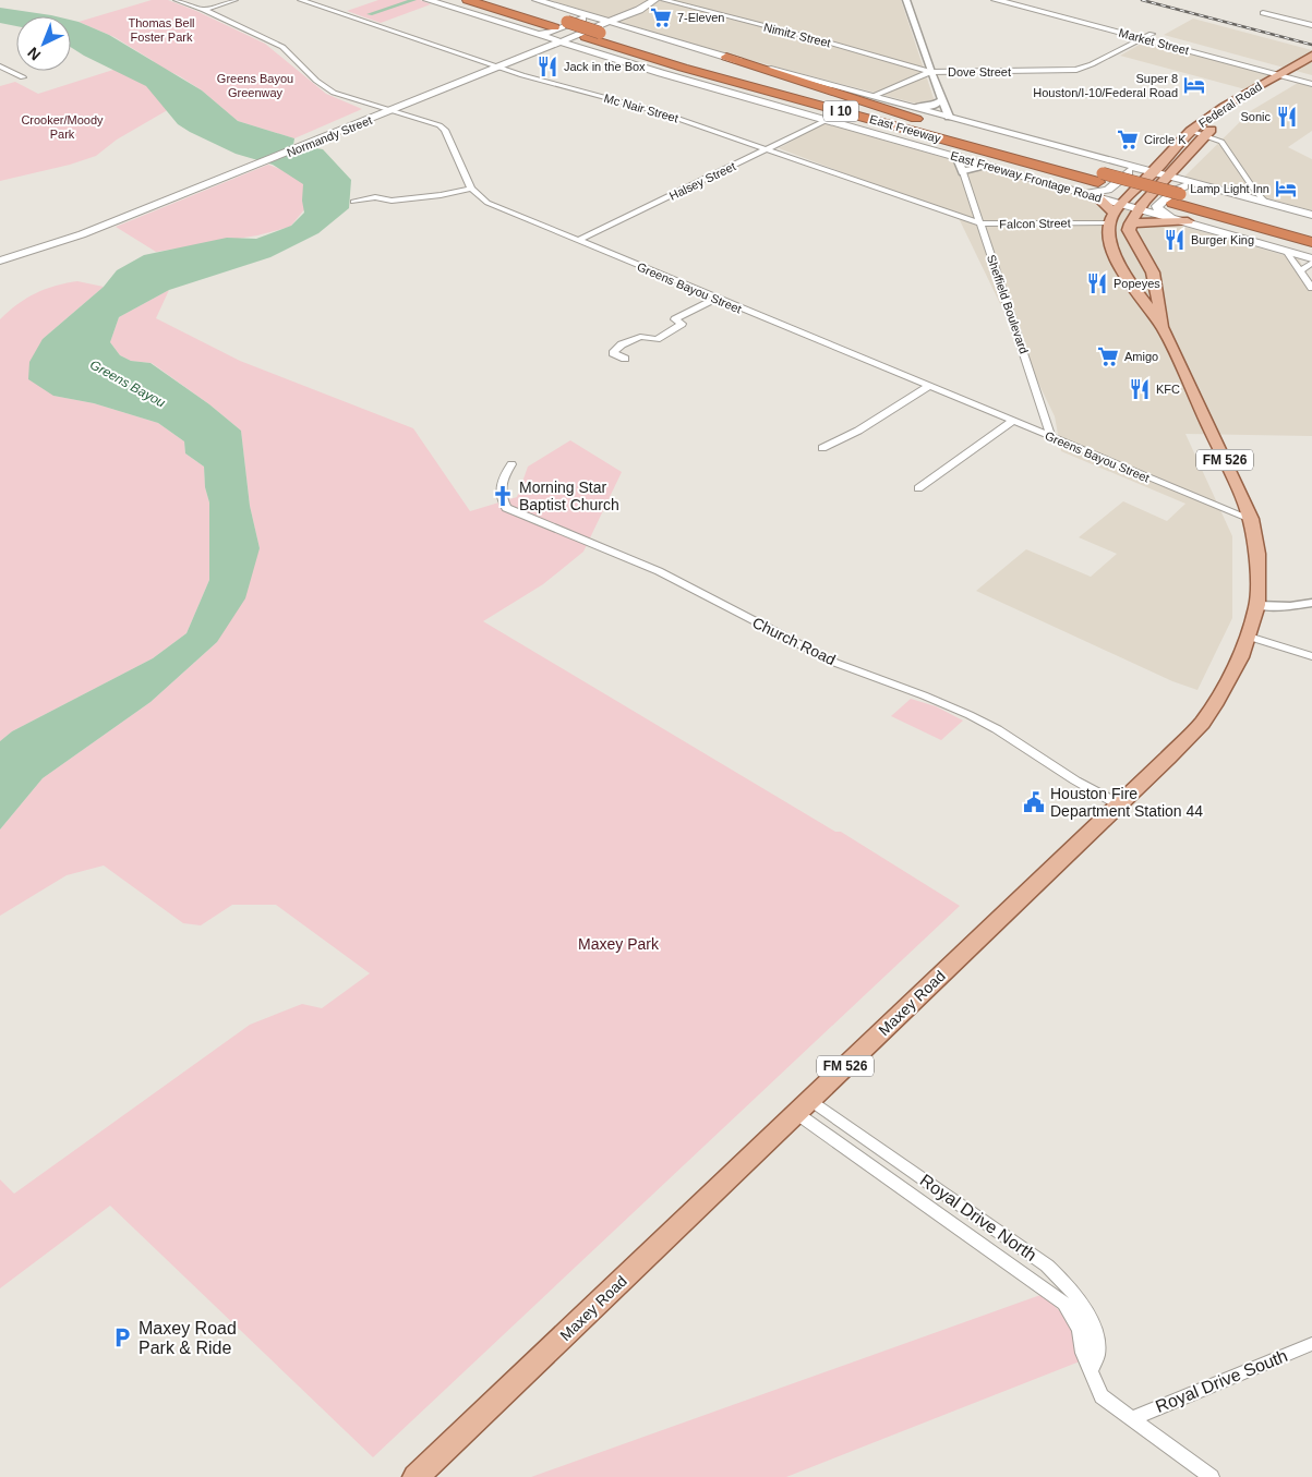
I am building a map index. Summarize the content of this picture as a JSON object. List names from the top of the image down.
{
  "streets": {
    "highway": ["I 10", "East Freeway"],
    "main road": [
      "Market Street",
      "Federal Road",
      "Normandy Street",
      "East Freeway Frontage Road",
      "FM 526",
      "Maxey Road"
    ],
    "street": [
      "Nimitz Street",
      "Dove Street",
      "Mc Nair Street",
      "Halsey Street",
      "Falcon Street",
      "Greens Bayou Street",
      "Sheffield Boulevard",
      "Church Road",
      "Royal Drive North",
      "Royal Drive South"
    ]
  },
  "crossings": [
    ["Nimitz Street", "Dove Street"],
    ["Market Street", "Dove Street"],
    ["Market Street", "Federal Road"],
    ["Federal Road", "East Freeway Frontage Road"],
    ["Federal Road", "Falcon Street"],
    ["Federal Road", "FM 526"],
    ["Mc Nair Street", "Normandy Street"],
    ["Mc Nair Street", "Halsey Street"],
    ["Mc Nair Street", "Falcon Street"],
    ["Mc Nair Street", "Sheffield Boulevard"],
    ["East Freeway", "Normandy Street"],
    ["East Freeway", "East Freeway Frontage Road"],
    ["Normandy Street", "East Freeway Frontage Road"],
    ["Normandy Street", "Greens Bayou Street"],
    ["East Freeway Frontage Road", "Halsey Street"],
    ["East Freeway Frontage Road", "Falcon Street"],
    ["East Freeway Frontage Road", "Sheffield Boulevard"],
    ["East Freeway Frontage Road", "FM 526"],
    ["Halsey Street", "Greens Bayou Street"],
    ["Falcon Street", "Sheffield Boulevard"],
    ["Falcon Street", "FM 526"],
    ["Greens Bayou Street", "Sheffield Boulevard"],
    ["Greens Bayou Street", "FM 526"],
    ["FM 526", "Maxey Road"],
    ["Church Road", "Maxey Road"],
    ["Maxey Road", "Royal Drive North"],
    ["Royal Drive North", "Royal Drive South"]
  ],
  "water": ["Greens Bayou"],
  "parks": [
    "Thomas Bell Foster Park",
    "Greens Bayou Greenway",
    "Crooker/Moody Park",
    "Maxey Park"
  ],
  "places": {
    "supermarket": ["7-Eleven", "Circle K", "Amigo"],
    "restaurant": [
      "Jack in the Box",
      "Sonic",
      "Burger King",
      "Popeyes",
      "KFC"
    ],
    "hotel": ["Super 8 Houston/I-10/Federal Road", "Lamp Light Inn"],
    "church": ["Morning Star Baptist Church"],
    "public building": ["Houston Fire Department Station 44"],
    "parking": ["Maxey Road Park & Ride"]
  },
  "north": "bottom left"
}
